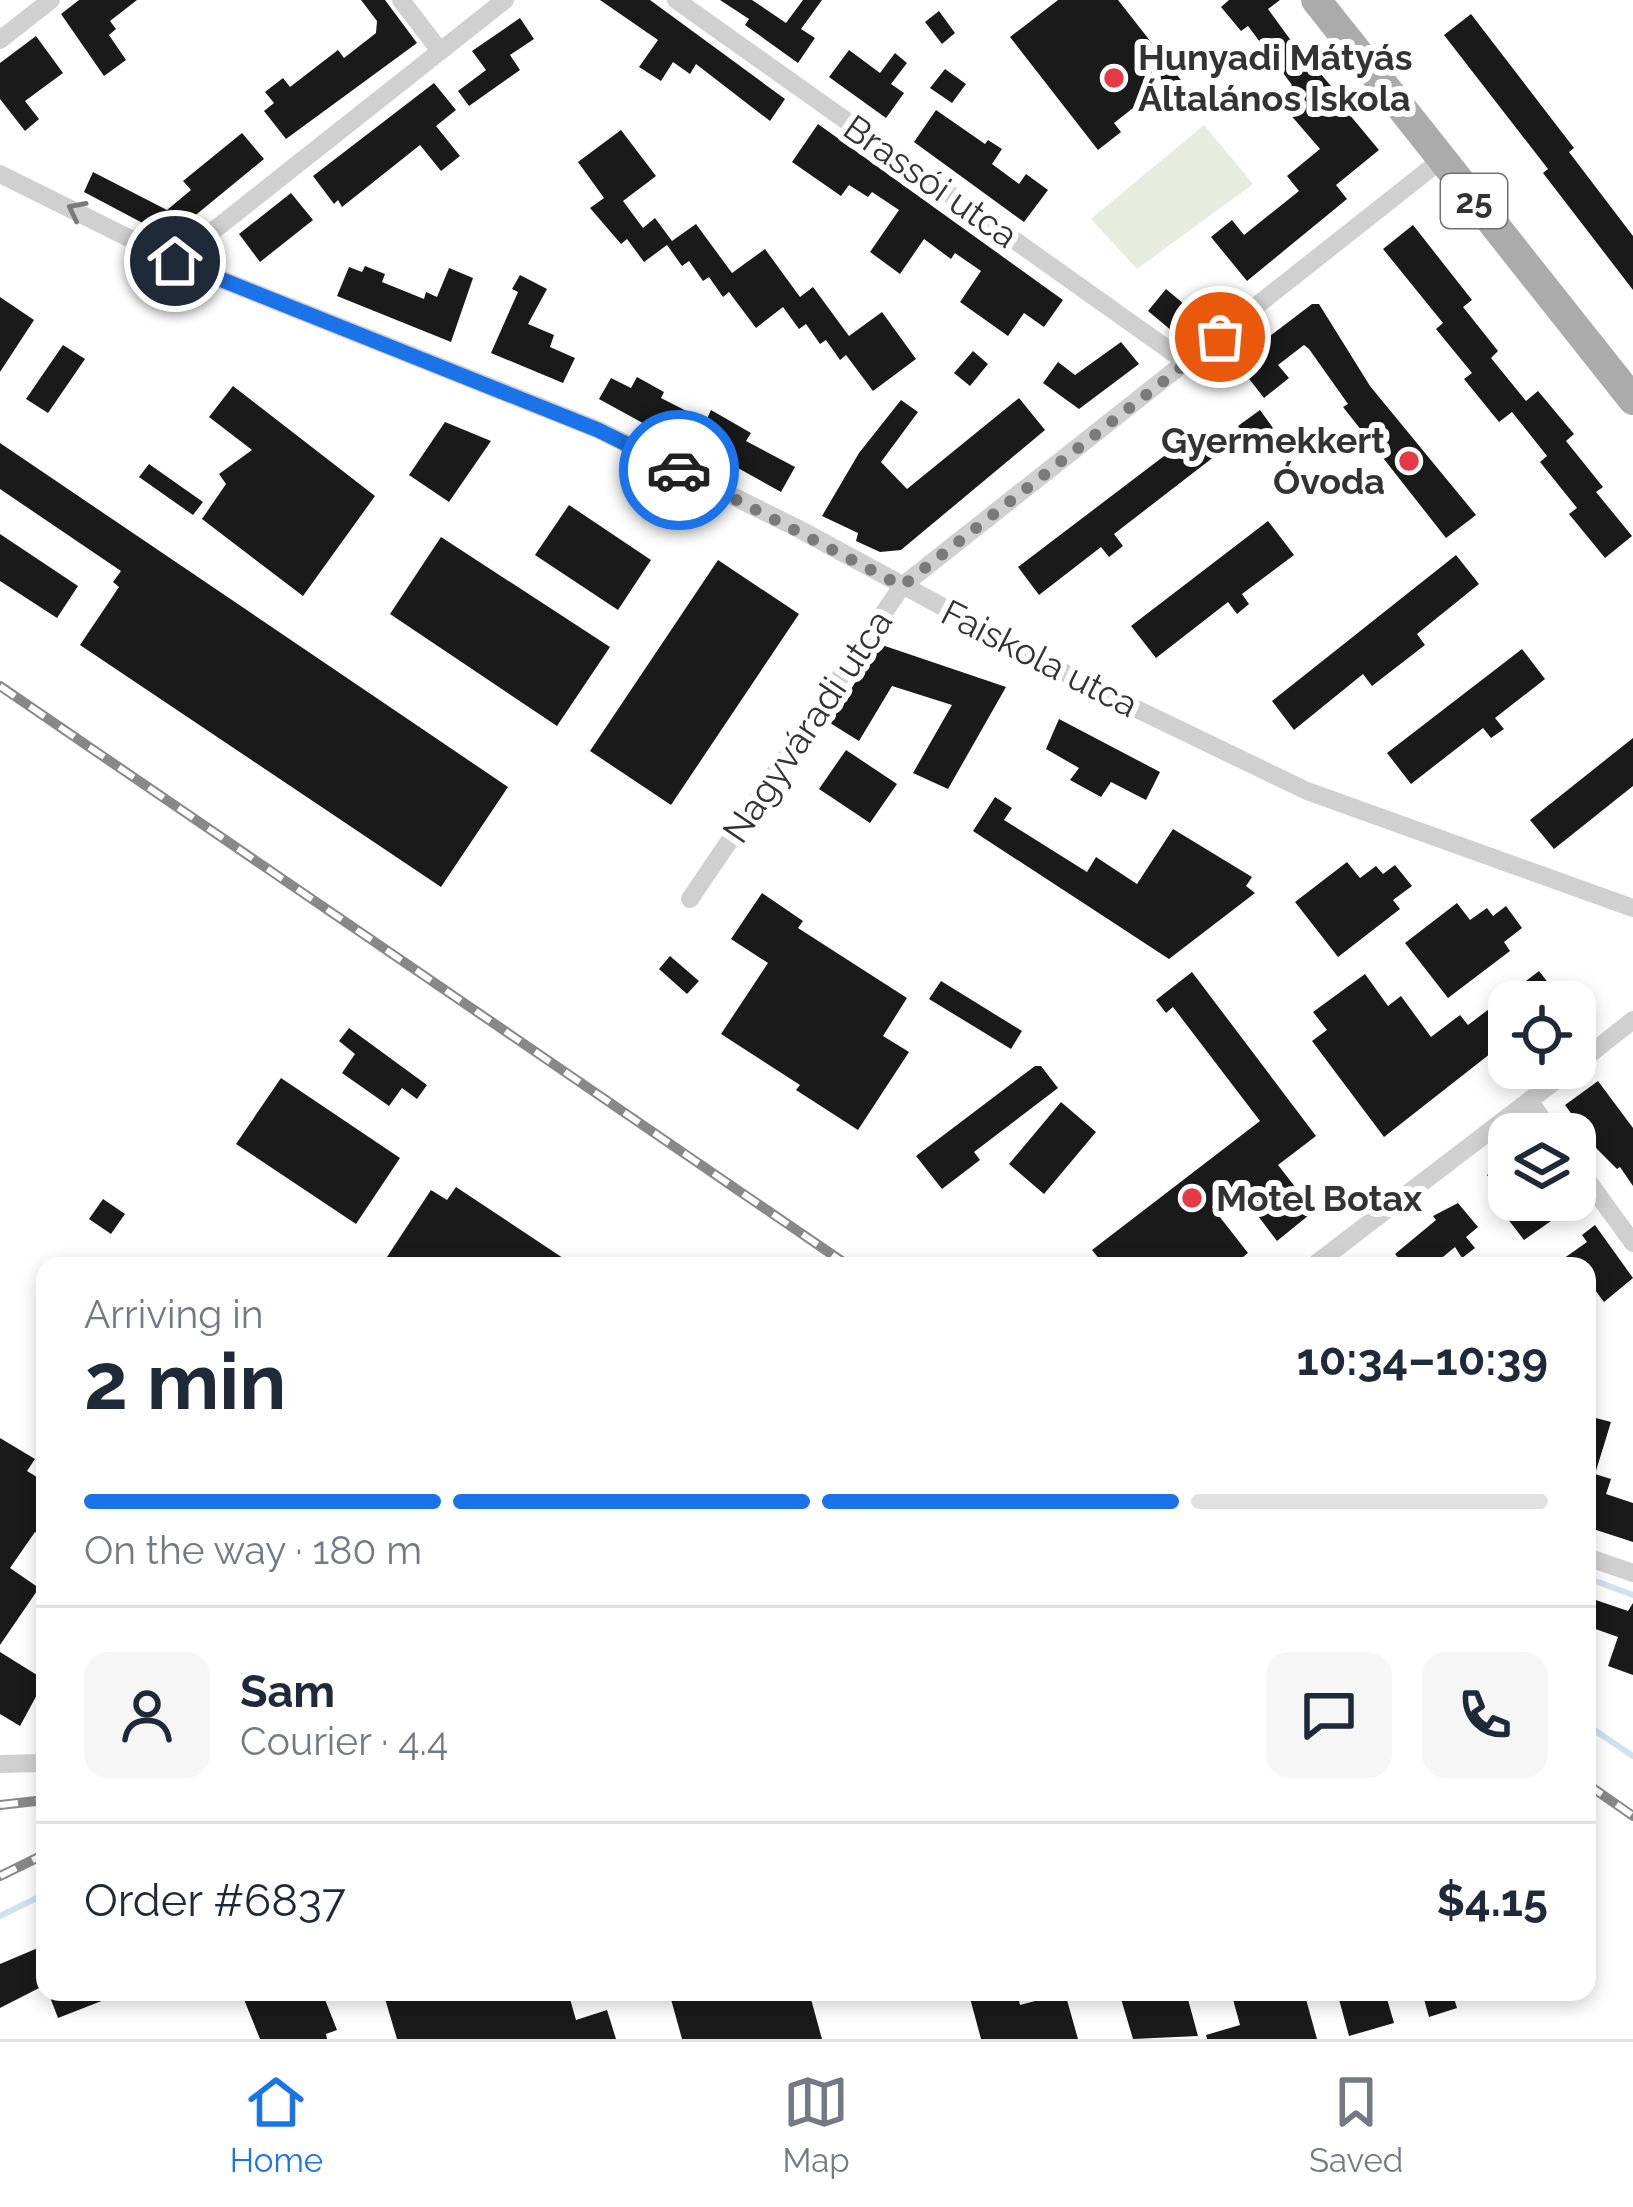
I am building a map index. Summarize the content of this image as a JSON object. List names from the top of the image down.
{
  "streets": {
    "main road": ["25"],
    "street": ["Brassói utca", "Faiskola utca", "Nagyváradi utca"]
  },
  "crossings": [
    ["Brassói utca", "Nagyváradi utca"],
    ["25", "Nagyváradi utca"],
    ["Faiskola utca", "Nagyváradi utca"]
  ],
  "places": ["Hunyadi Mátyás Általános Iskola", "Gyermekkert Óvoda", "Motel Botax"],
  "page": {
    "heading": ["2 min", "Arriving in", "10:34–10:39"],
    "panel": [
      "Sam",
      "Courier · 4.4",
      "Order #6837",
      "$4.15"
    ],
    "bar": "On the way · 180 m",
    "tabs": ["Home", "Map", "Saved"]
  }
}
